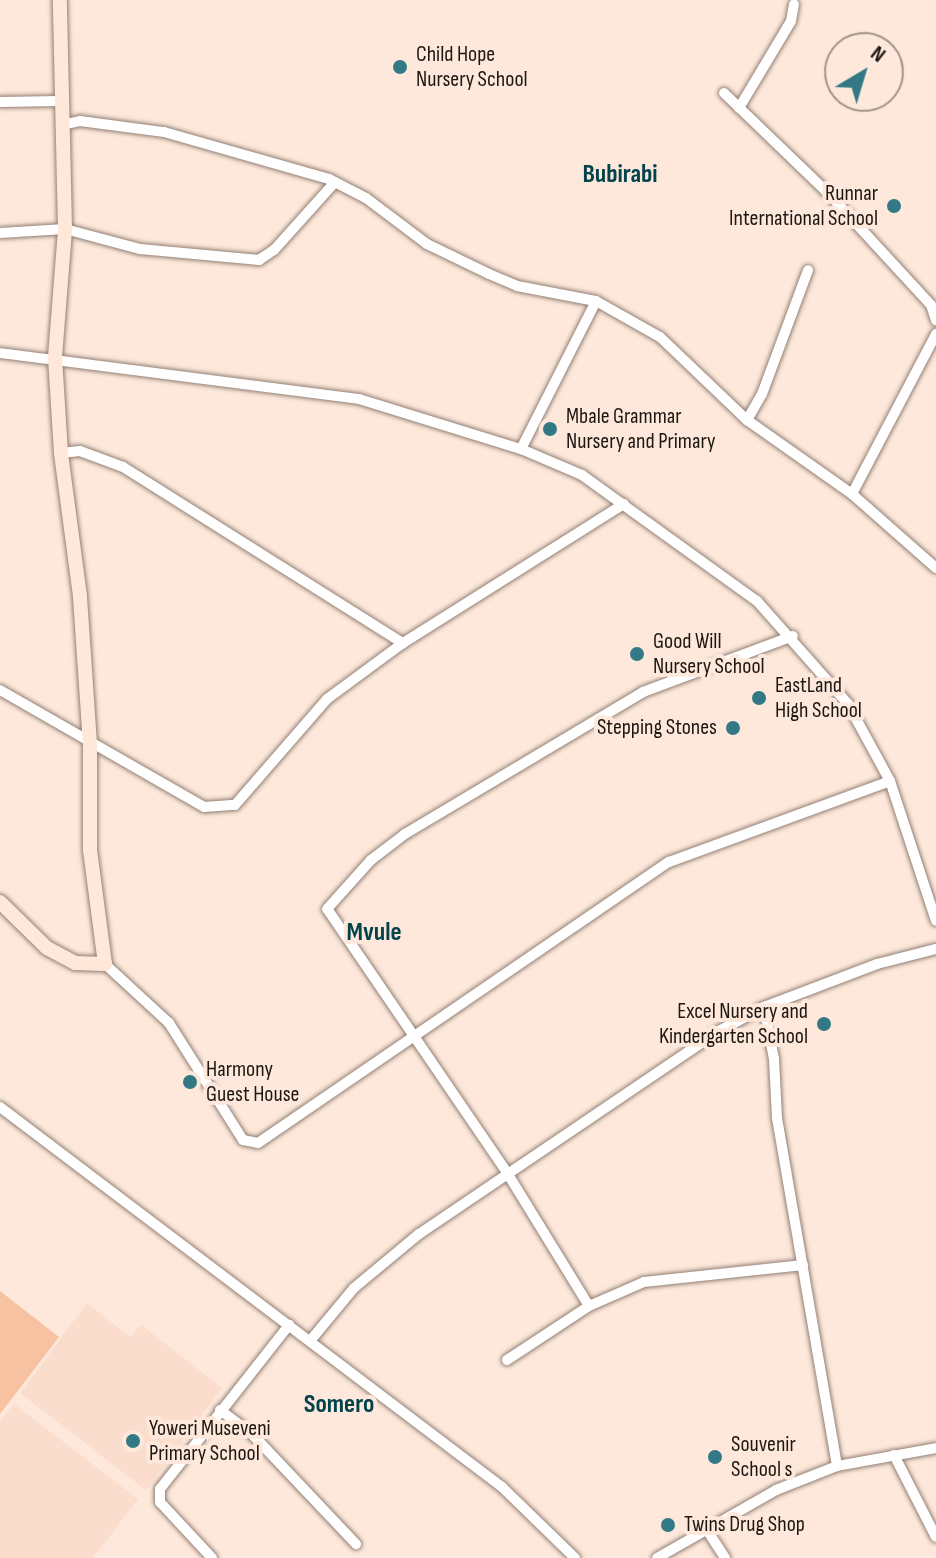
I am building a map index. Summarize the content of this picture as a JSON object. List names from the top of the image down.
{
  "districts": ["Bubirabi", "Mvule", "Somero"],
  "places": [
    "Child Hope Nursery School",
    "Runnar International School",
    "Mbale Grammar Nursery and Primary",
    "Good Will Nursery School",
    "EastLand High School",
    "Stepping Stones",
    "Excel Nursery and Kindergarten School",
    "Harmony Guest House",
    "Yoweri Museveni Primary School",
    "Souvenir School s",
    "Twins Drug Shop"
  ],
  "north": "top right"
}
